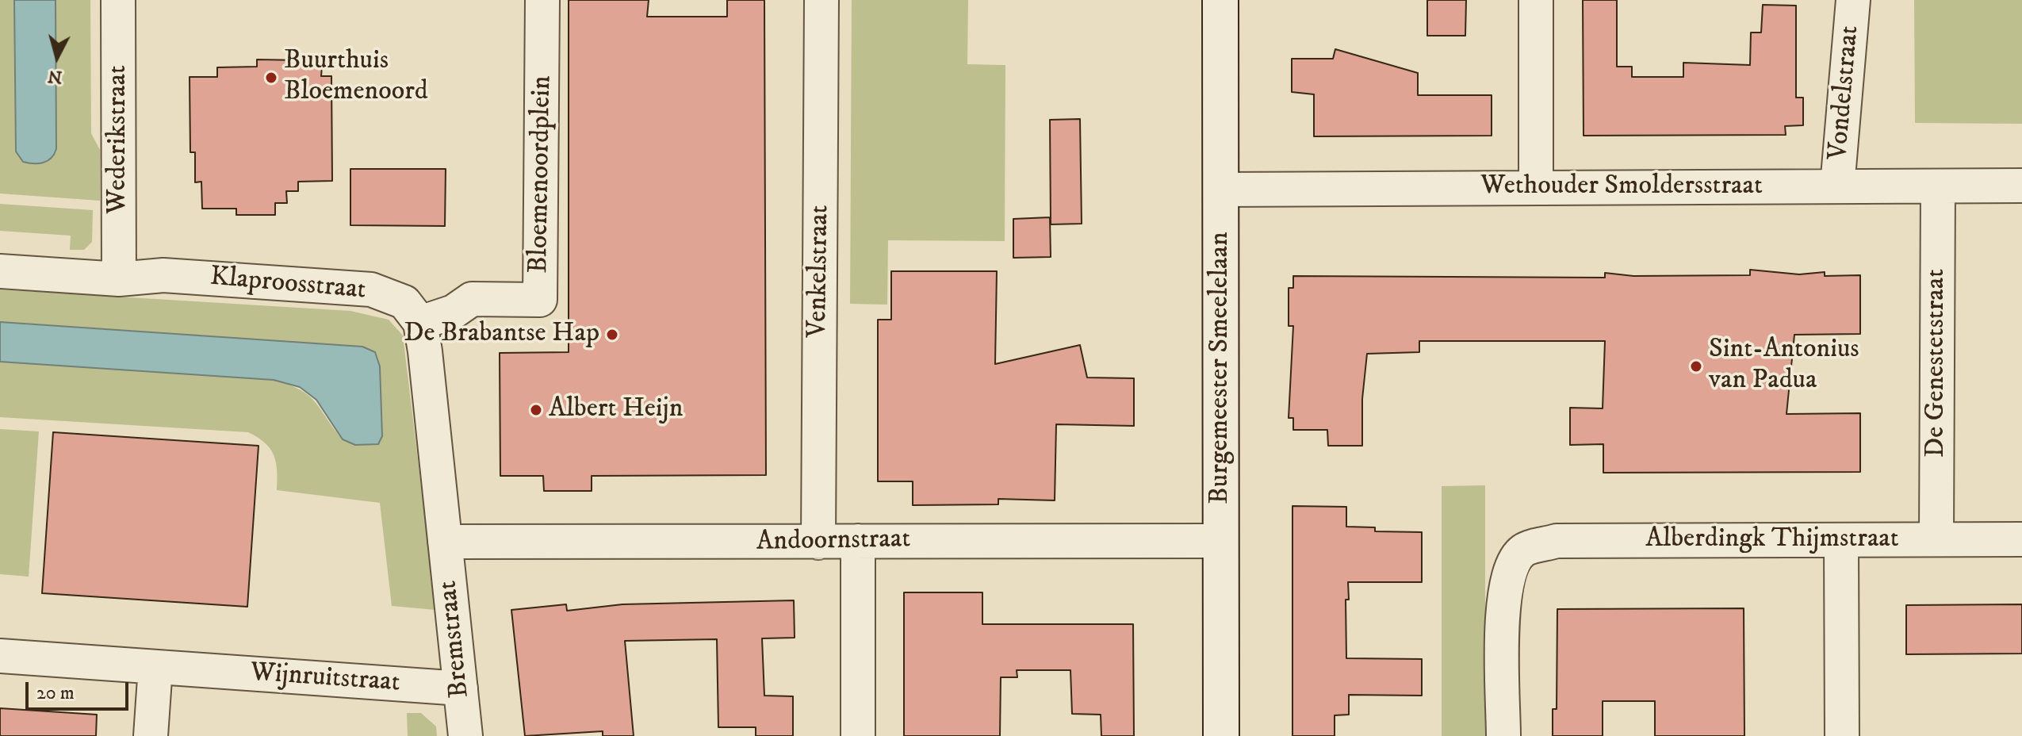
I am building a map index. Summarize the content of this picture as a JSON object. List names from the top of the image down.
{
  "streets": {
    "street": [
      "Vondelstraat",
      "Wederikstraat",
      "Bloemenoordplein",
      "Wethouder Smoldersstraat",
      "Venkelstraat",
      "Klaproosstraat",
      "De Genestetstraat",
      "Burgemeester Smeelelaan",
      "Alberdingk Thijmstraat",
      "Andoornstraat",
      "Bremstraat",
      "Wijnruitstraat"
    ]
  },
  "crossings": [
    ["Vondelstraat", "Wethouder Smoldersstraat"],
    ["Wederikstraat", "Klaproosstraat"],
    ["Bloemenoordplein", "Klaproosstraat"],
    ["Wethouder Smoldersstraat", "De Genestetstraat"],
    ["Wethouder Smoldersstraat", "Burgemeester Smeelelaan"],
    ["Venkelstraat", "Andoornstraat"],
    ["De Genestetstraat", "Alberdingk Thijmstraat"],
    ["Burgemeester Smeelelaan", "Andoornstraat"],
    ["Andoornstraat", "Bremstraat"],
    ["Bremstraat", "Wijnruitstraat"]
  ],
  "places": [
    "Buurthuis Bloemenoord",
    "De Brabantse Hap",
    "Sint-Antonius van Padua",
    "Albert Heijn"
  ],
  "scale_bar": "20 m",
  "north": "bottom"
}
